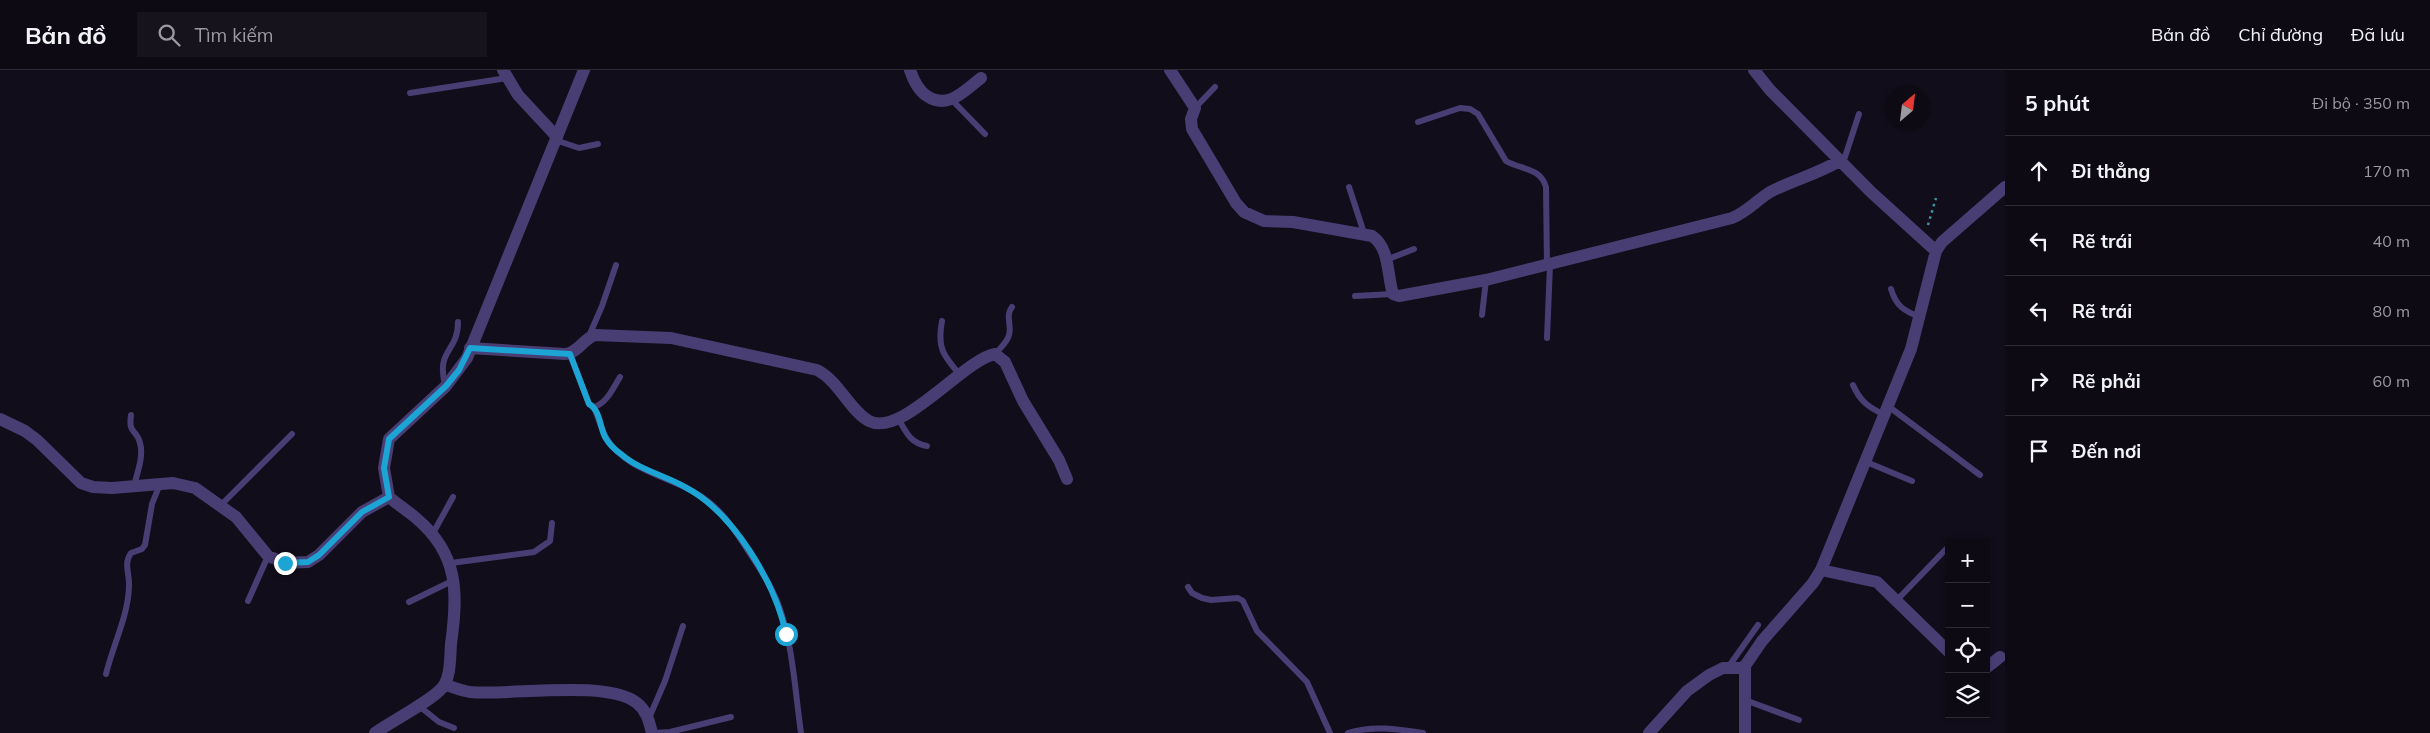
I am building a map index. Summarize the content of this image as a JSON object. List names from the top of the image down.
{
  "north": "top right",
  "page": {
    "header": "Bản đồ",
    "search": "Tìm kiếm",
    "nav": ["Bản đồ", "Chỉ đường", "Đã lưu"],
    "heading": ["5 phút", "Đi bộ · 350 m"],
    "list": [
      ["Đi thẳng", "170 m"],
      ["Rẽ trái", "40 m"],
      ["Rẽ trái", "80 m"],
      ["Rẽ phải", "60 m"],
      "Đến nơi"
    ],
    "map_buttons": ["+", "−"]
  }
}
